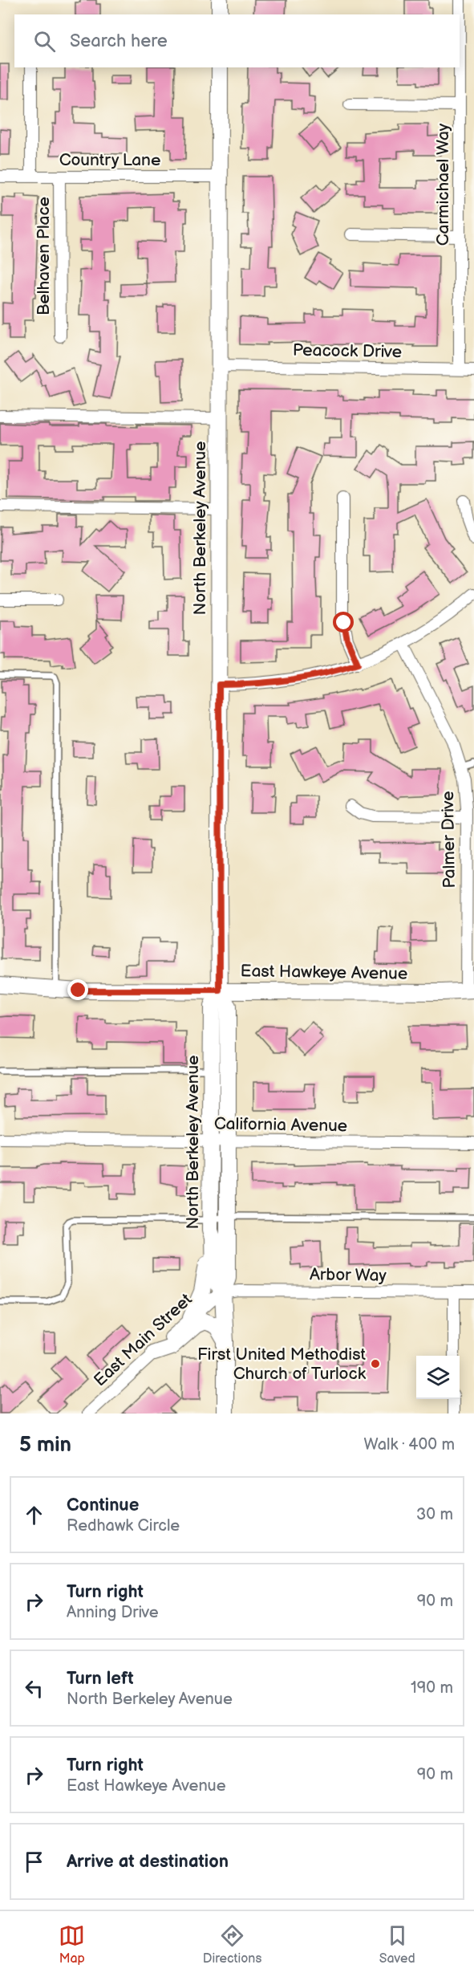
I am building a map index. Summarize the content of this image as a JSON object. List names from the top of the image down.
{
  "streets": {
    "street": [
      "Country Lane",
      "Carmichael Way",
      "Belhaven Place",
      "Peacock Drive",
      "North Berkeley Avenue",
      "Palmer Drive",
      "East Hawkeye Avenue",
      "California Avenue",
      "Arbor Way",
      "East Main Street"
    ]
  },
  "crossings": [
    ["Country Lane", "Belhaven Place"],
    ["Country Lane", "North Berkeley Avenue"],
    ["Carmichael Way", "Peacock Drive"],
    ["Peacock Drive", "North Berkeley Avenue"],
    ["North Berkeley Avenue", "East Hawkeye Avenue"],
    ["North Berkeley Avenue", "California Avenue"],
    ["North Berkeley Avenue", "Arbor Way"],
    ["North Berkeley Avenue", "East Main Street"],
    ["Palmer Drive", "East Hawkeye Avenue"],
    ["Arbor Way", "East Main Street"]
  ],
  "places": ["First United Methodist Church of Turlock"],
  "page": {
    "search": "Search here",
    "heading": ["5 min", "Walk · 400 m"],
    "list": [
      ["Continue", "Redhawk Circle", "30 m"],
      ["Turn right", "Anning Drive", "90 m"],
      ["Turn left", "North Berkeley Avenue", "190 m"],
      ["Turn right", "East Hawkeye Avenue", "90 m"],
      "Arrive at destination"
    ],
    "nav": ["Map", "Directions", "Saved"]
  }
}
